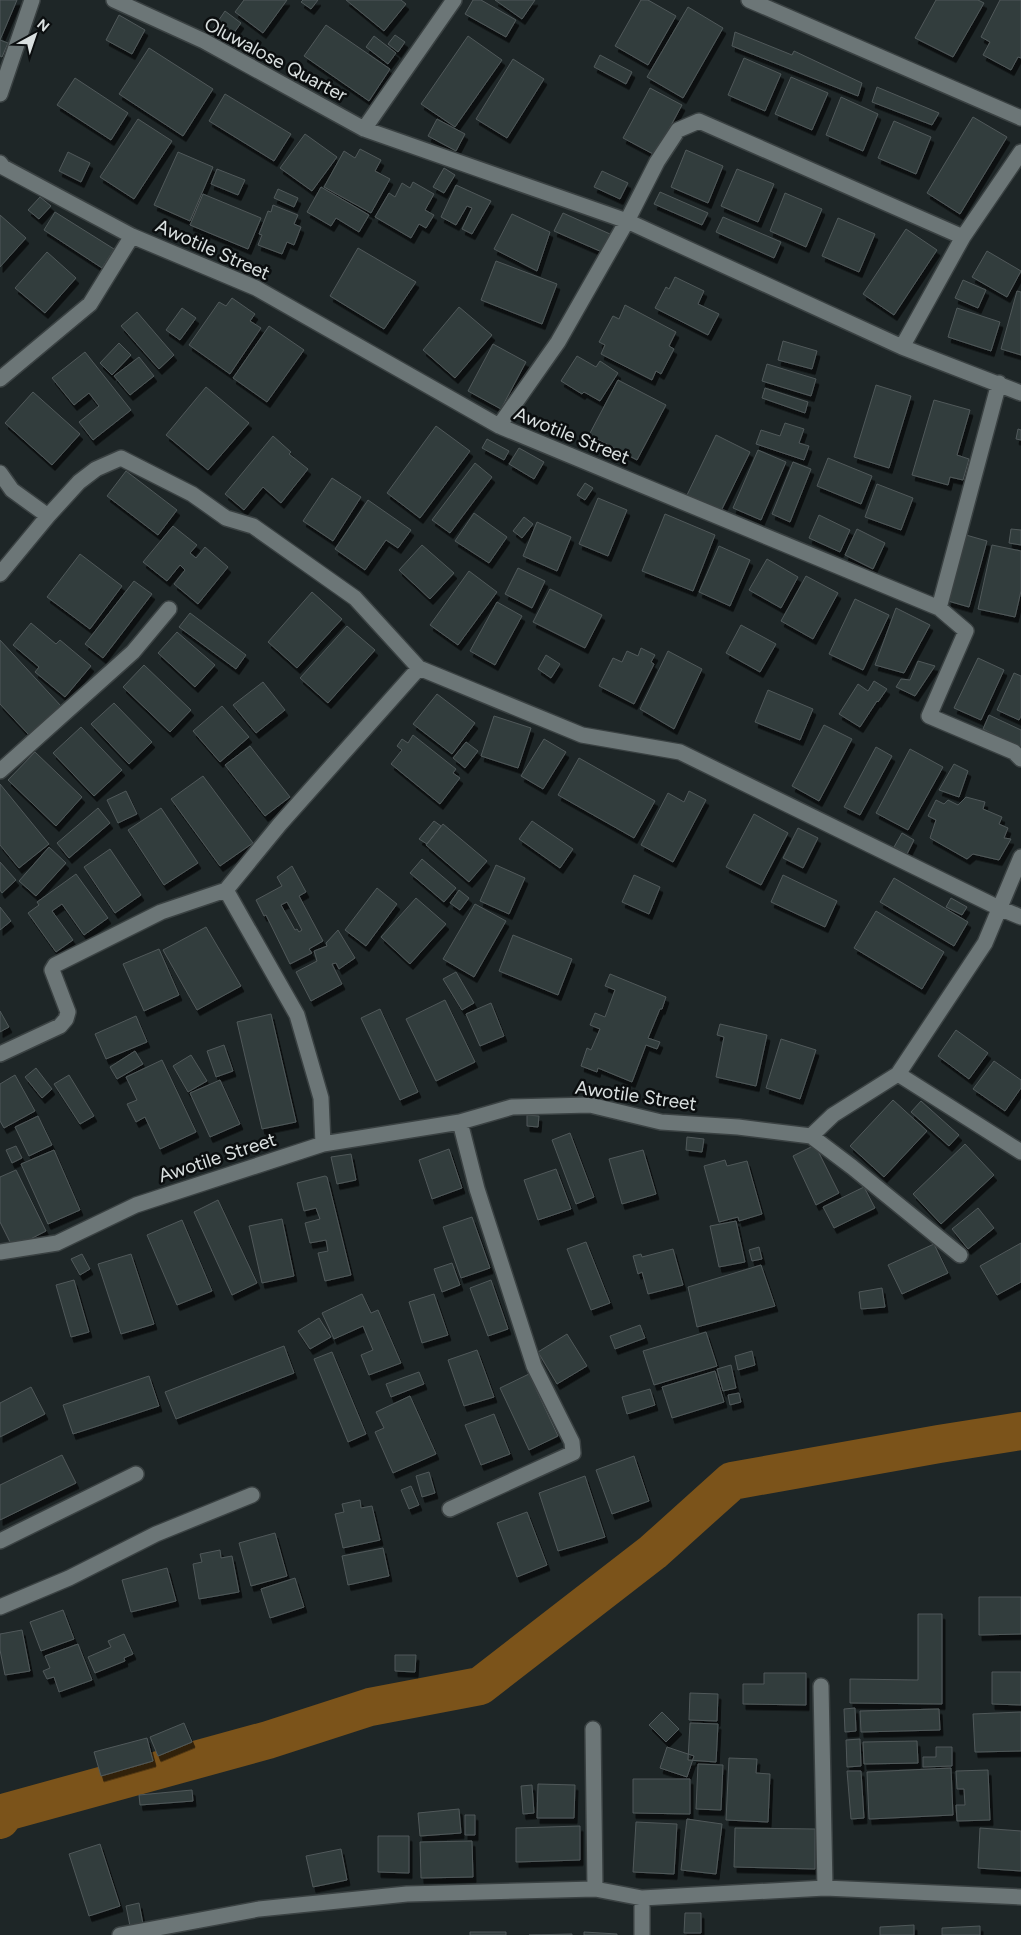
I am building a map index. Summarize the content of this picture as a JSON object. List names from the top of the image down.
{
  "streets": {
    "street": ["Oluwalose Quarter", "Awotile Street"]
  },
  "north": "top right"
}
